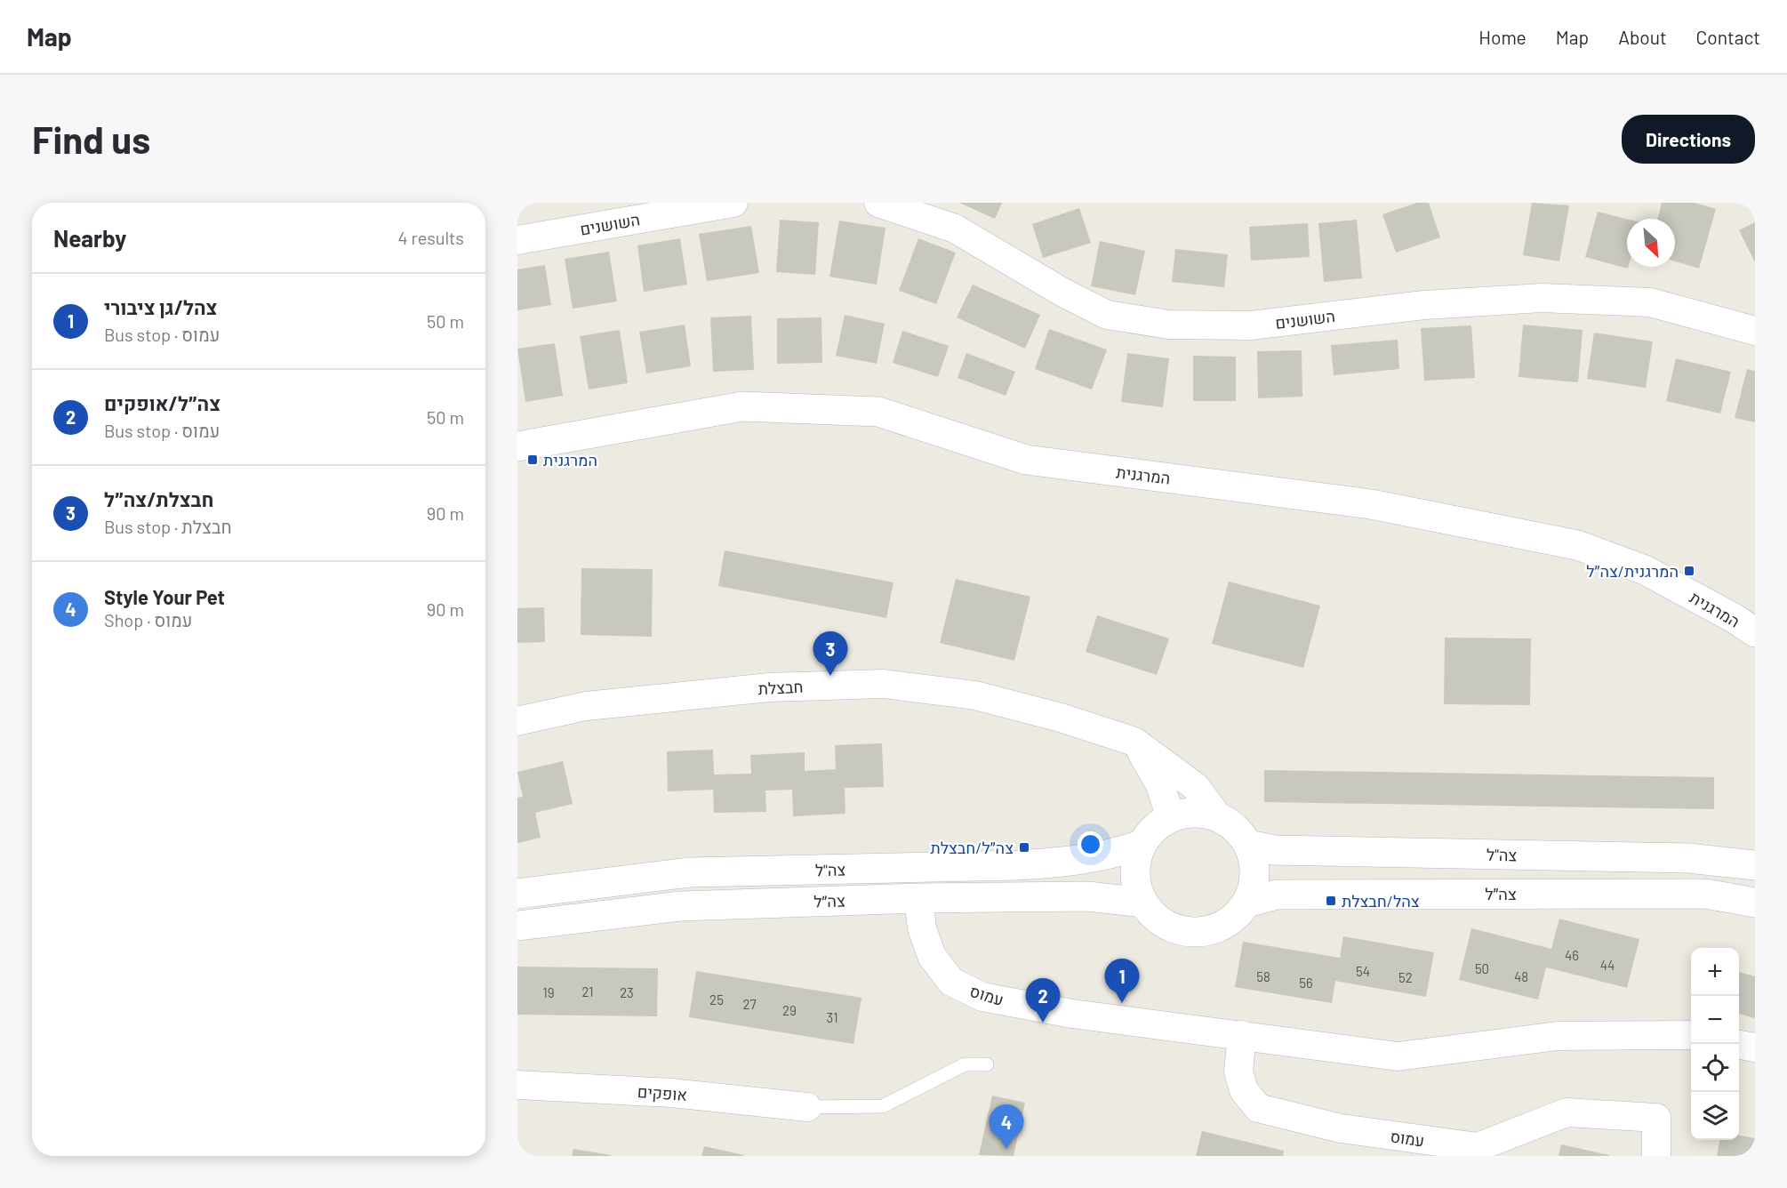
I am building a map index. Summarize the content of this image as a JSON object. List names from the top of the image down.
{
  "streets": {
    "main road": ["המרגנית", "צה\"ל", "צה״ל"],
    "street": [
      "השושנים",
      "חבצלת",
      "עמוס",
      "אופקים"
    ]
  },
  "crossings": [
    ["חבצלת", "צה\"ל"],
    ["חבצלת", "צה״ל"],
    ["צה\"ל", "צה״ל"],
    ["צה״ל", "עמוס"]
  ],
  "places": {
    "transit": [
      "המרגנית",
      "המרגנית/צה״ל",
      "צה״ל/חבצלת",
      "צהל/חבצלת"
    ]
  },
  "house_numbers": [
    "46",
    "44",
    "50",
    "54",
    "58",
    "48",
    "52",
    "56",
    "21",
    "19",
    "23",
    "25",
    "27",
    "29",
    "31"
  ],
  "north": "bottom right",
  "page": {
    "header": "Map",
    "nav": [
      "Home",
      "Map",
      "About",
      "Contact"
    ],
    "buttons": "Directions",
    "title": "Find us",
    "heading": ["Nearby", "4 results"],
    "list": [
      {
        "mark": "1",
        "name": "צהל/גן ציבורי",
        "note": "Bus stop · עמוס",
        "value": "50 m"
      },
      {
        "mark": "2",
        "name": "צה״ל/אופקים",
        "note": "Bus stop · עמוס",
        "value": "50 m"
      },
      {
        "mark": "3",
        "name": "חבצלת/צה״ל",
        "note": "Bus stop · חבצלת",
        "value": "90 m"
      },
      {
        "mark": "4",
        "name": "Style Your Pet",
        "note": "Shop · עמוס",
        "value": "90 m"
      }
    ],
    "pins": [
      "3",
      "1",
      "2",
      "4"
    ],
    "map_buttons": ["+", "−"]
  }
}
